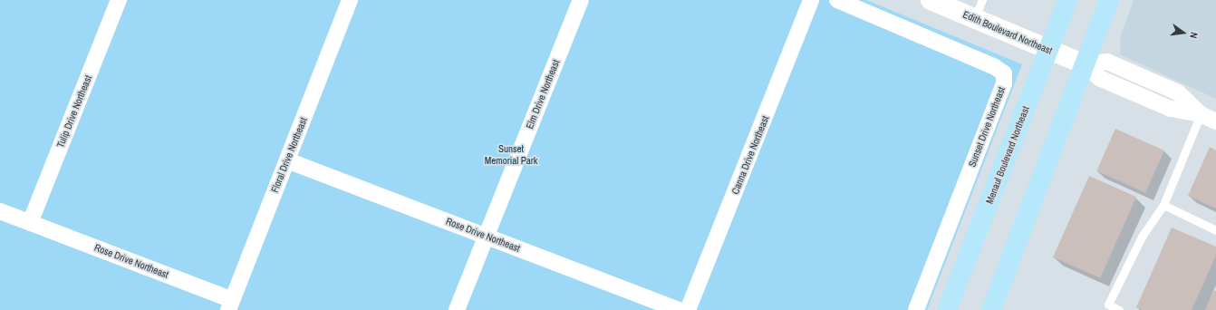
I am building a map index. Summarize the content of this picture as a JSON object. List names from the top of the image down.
{
  "streets": {
    "main road": ["Menaul Boulevard Northeast"],
    "street": [
      "Edith Boulevard Northeast",
      "Elm Drive Northeast",
      "Tulip Drive Northeast",
      "Sunset Drive Northeast",
      "Floral Drive Northeast",
      "Canna Drive Northeast",
      "Rose Drive Northeast"
    ]
  },
  "crossings": [
    ["Edith Boulevard Northeast", "Menaul Boulevard Northeast"],
    ["Elm Drive Northeast", "Rose Drive Northeast"],
    ["Tulip Drive Northeast", "Rose Drive Northeast"],
    ["Floral Drive Northeast", "Rose Drive Northeast"]
  ],
  "parks": ["Sunset Memorial Park"],
  "north": "right"
}
